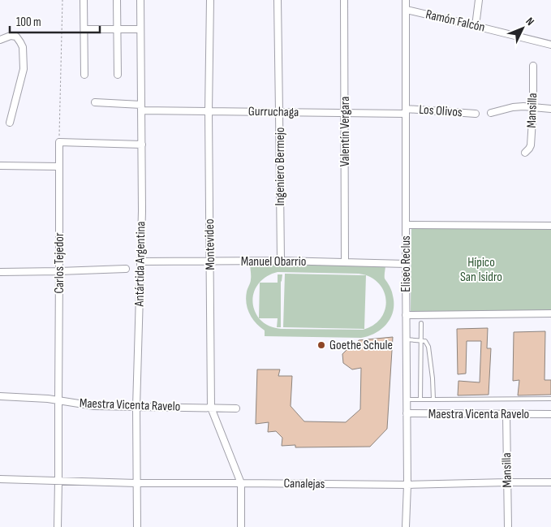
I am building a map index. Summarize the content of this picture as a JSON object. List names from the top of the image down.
{
  "streets": {
    "street": [
      "Ramón Falcón",
      "Mansilla",
      "Los Olivos",
      "Gurruchaga",
      "Valentín Vergara",
      "Ingeniero Bermejo",
      "Montevideo",
      "Manuel Obarrio",
      "Carlos Tejedor",
      "Antártida Argentina",
      "Eliseo Reclus",
      "Maestra Vicenta Ravelo",
      "Canalejas"
    ]
  },
  "crossings": [
    ["Ramón Falcón", "Eliseo Reclus"],
    ["Mansilla", "Maestra Vicenta Ravelo"],
    ["Mansilla", "Canalejas"],
    ["Los Olivos", "Gurruchaga"],
    ["Los Olivos", "Eliseo Reclus"],
    ["Gurruchaga", "Valentín Vergara"],
    ["Gurruchaga", "Ingeniero Bermejo"],
    ["Gurruchaga", "Montevideo"],
    ["Gurruchaga", "Antártida Argentina"],
    ["Gurruchaga", "Eliseo Reclus"],
    ["Valentín Vergara", "Manuel Obarrio"],
    ["Ingeniero Bermejo", "Manuel Obarrio"],
    ["Montevideo", "Manuel Obarrio"],
    ["Montevideo", "Maestra Vicenta Ravelo"],
    ["Montevideo", "Canalejas"],
    ["Manuel Obarrio", "Antártida Argentina"],
    ["Manuel Obarrio", "Eliseo Reclus"],
    ["Carlos Tejedor", "Maestra Vicenta Ravelo"],
    ["Carlos Tejedor", "Canalejas"],
    ["Antártida Argentina", "Maestra Vicenta Ravelo"],
    ["Antártida Argentina", "Canalejas"],
    ["Eliseo Reclus", "Maestra Vicenta Ravelo"],
    ["Eliseo Reclus", "Canalejas"]
  ],
  "parks": ["Hípico San Isidro"],
  "places": ["Goethe Schule"],
  "scale_bar": "100 m",
  "north": "top right"
}
